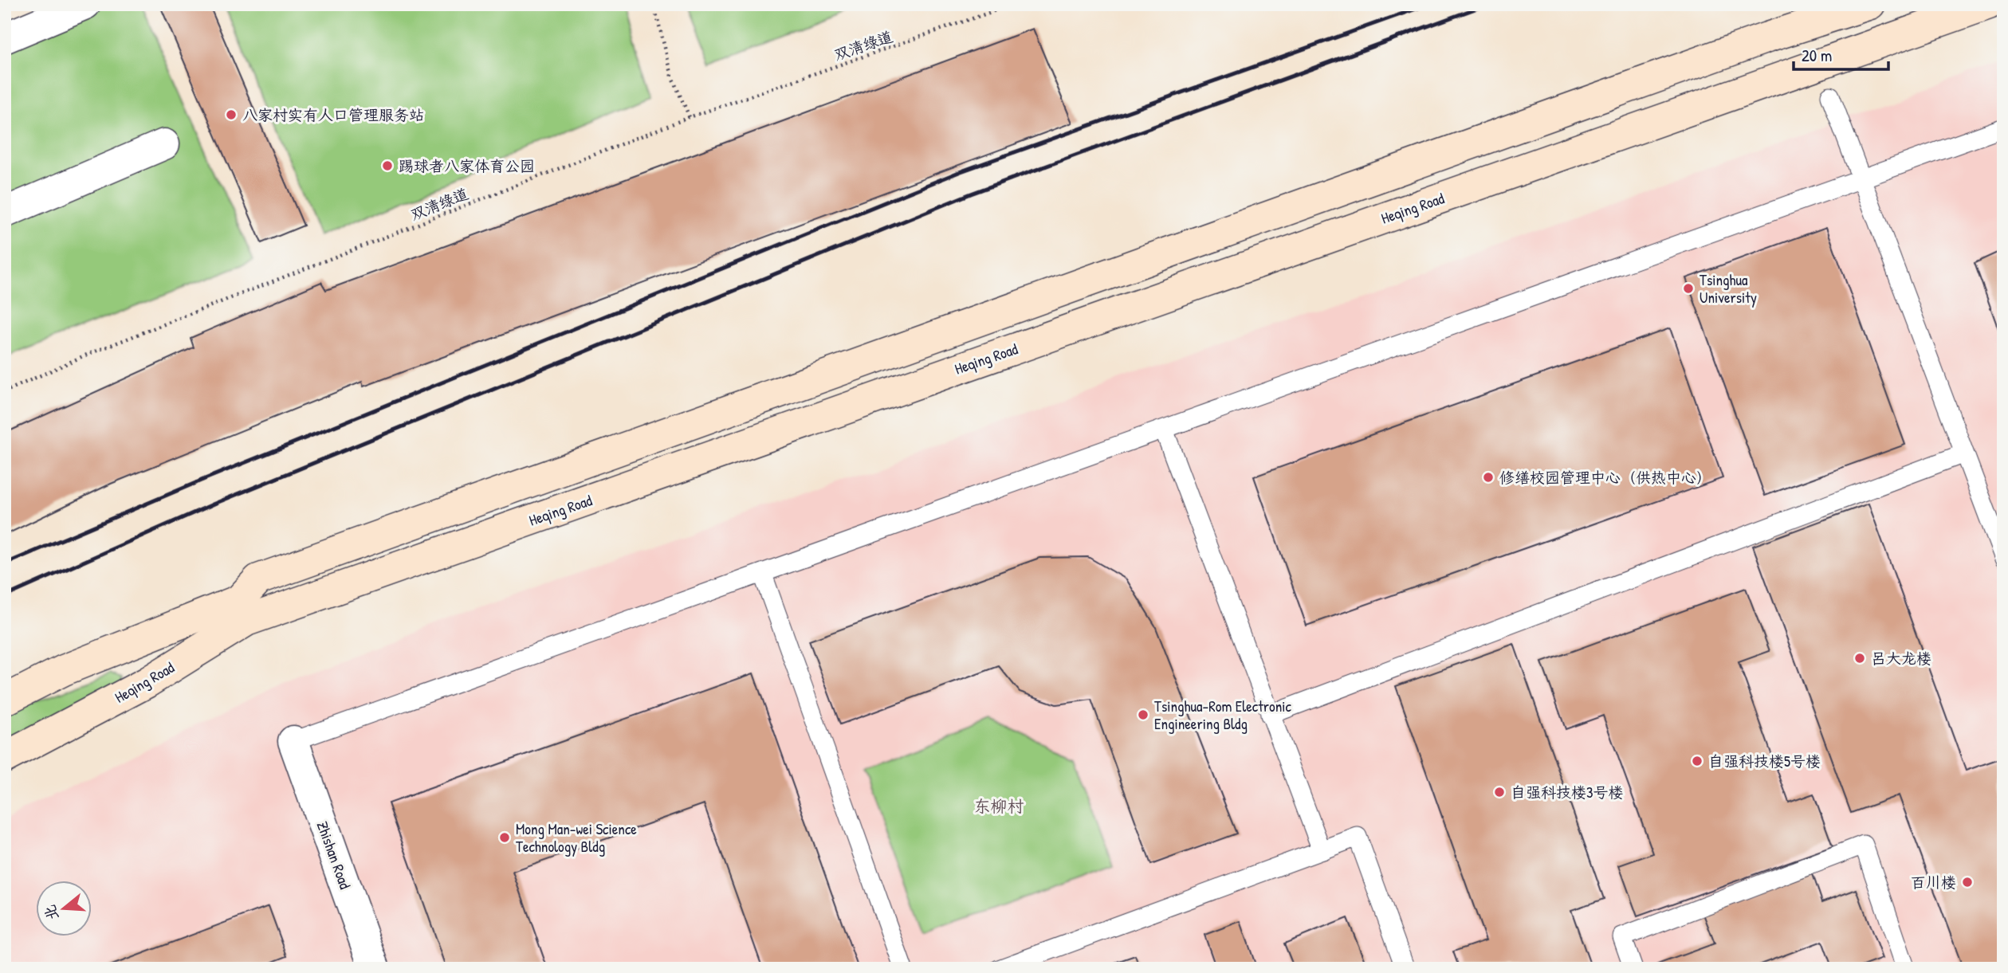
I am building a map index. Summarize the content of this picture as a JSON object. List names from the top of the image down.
{
  "streets": {
    "main road": ["Heqing Road"],
    "street": ["Zhishan Road"],
    "path": ["双清绿道"]
  },
  "districts": ["东柳村"],
  "places": [
    "八家村实有人口管理服务站",
    "踢球者八家体育公园",
    "Tsinghua University",
    "修缮校园管理中心（供热中心）",
    "吕大龙楼",
    "Tsinghua-Rom Electronic Engineering Bldg",
    "自强科技楼5号楼",
    "自强科技楼3号楼",
    "Mong Man-wei Science Technology Bldg",
    "百川楼"
  ],
  "scale_bar": "20 m",
  "north": "left"
}
